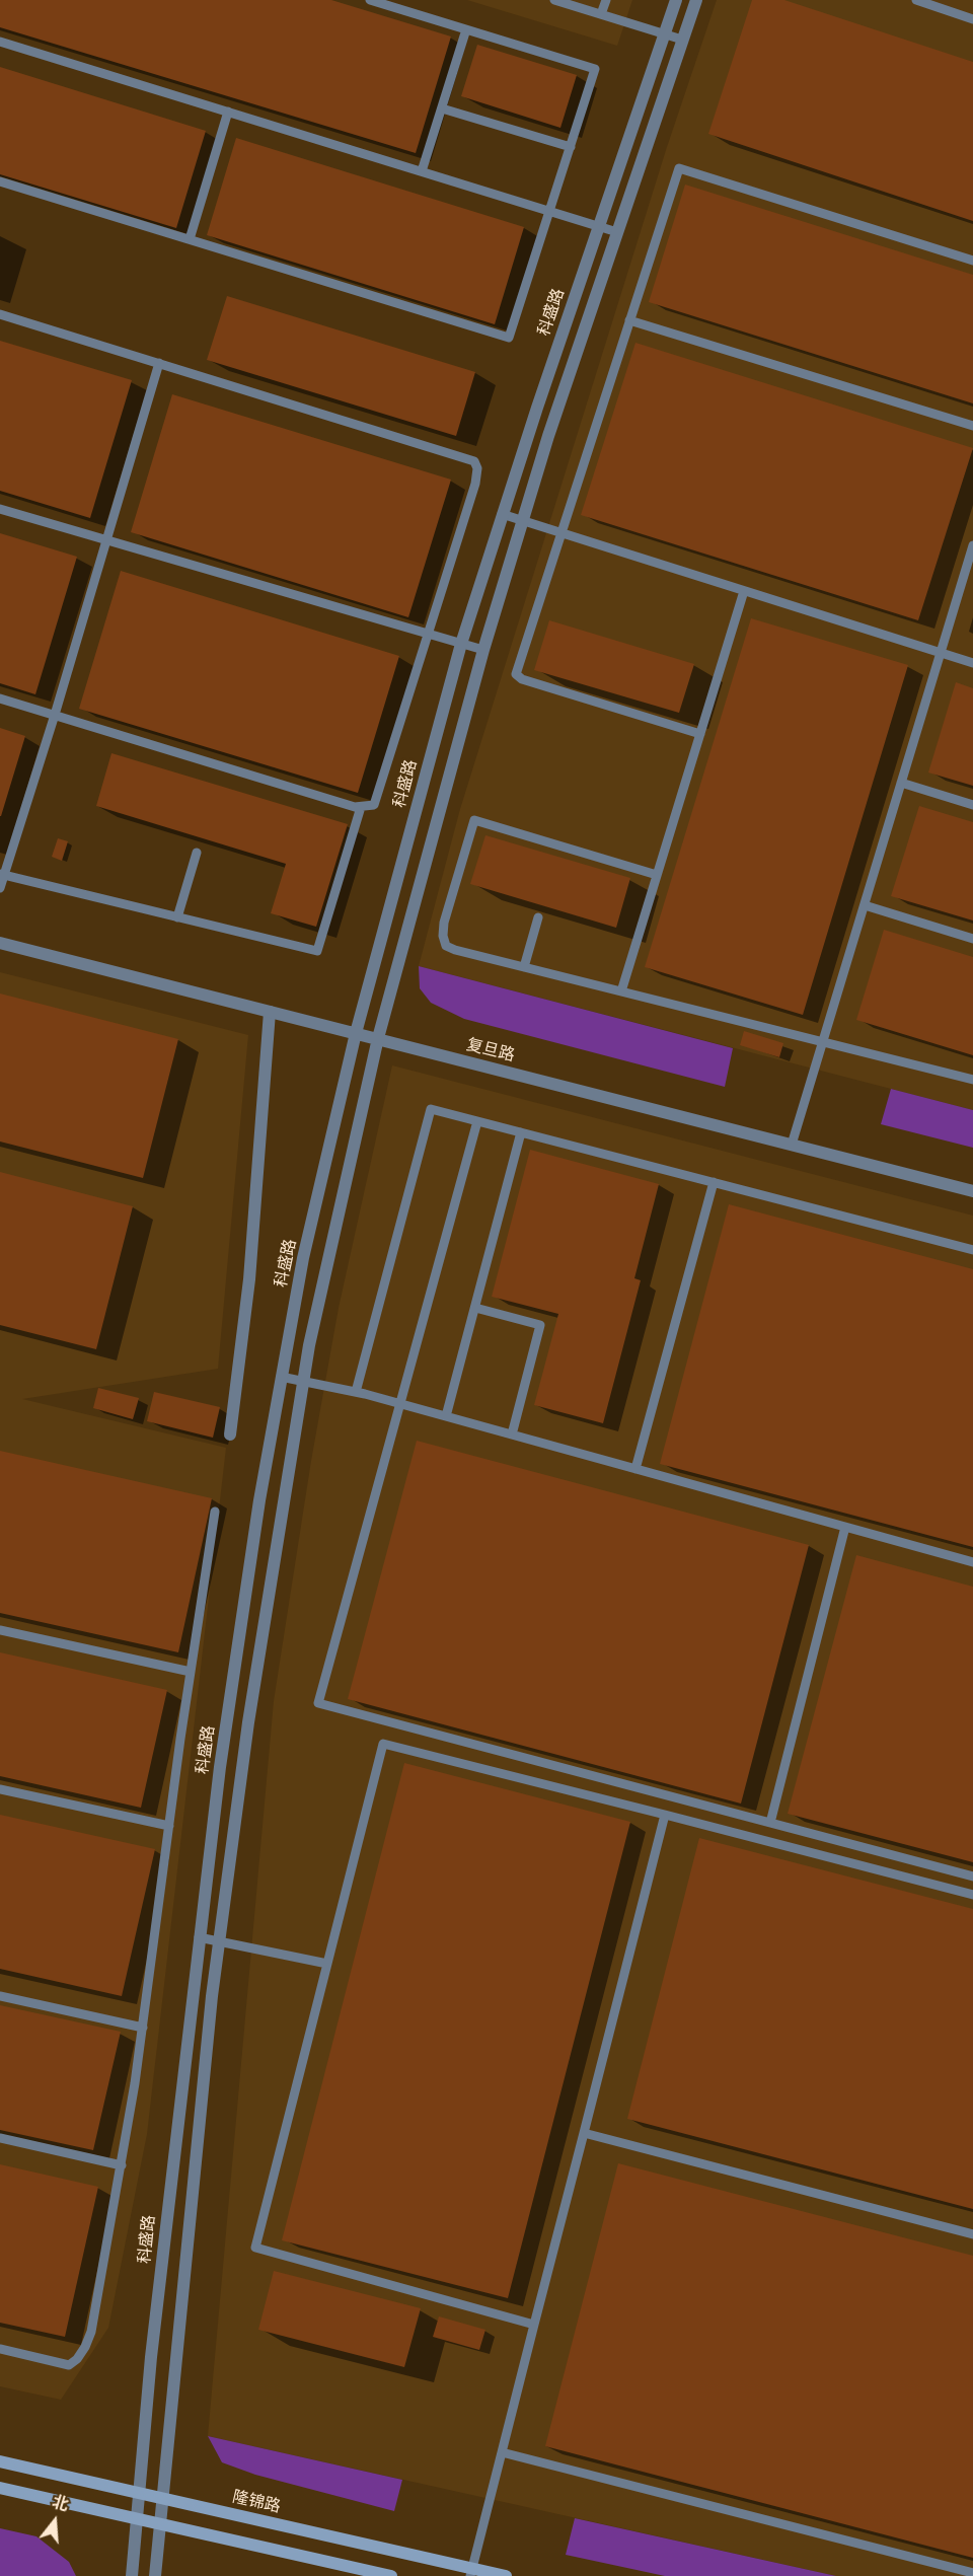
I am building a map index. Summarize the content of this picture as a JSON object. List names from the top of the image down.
{
  "streets": {
    "main road": ["隆锦路"],
    "street": ["科盛路", "复旦路"]
  },
  "crossings": [
    ["科盛路", "复旦路"],
    ["科盛路", "隆锦路"]
  ],
  "north": "top"
}
